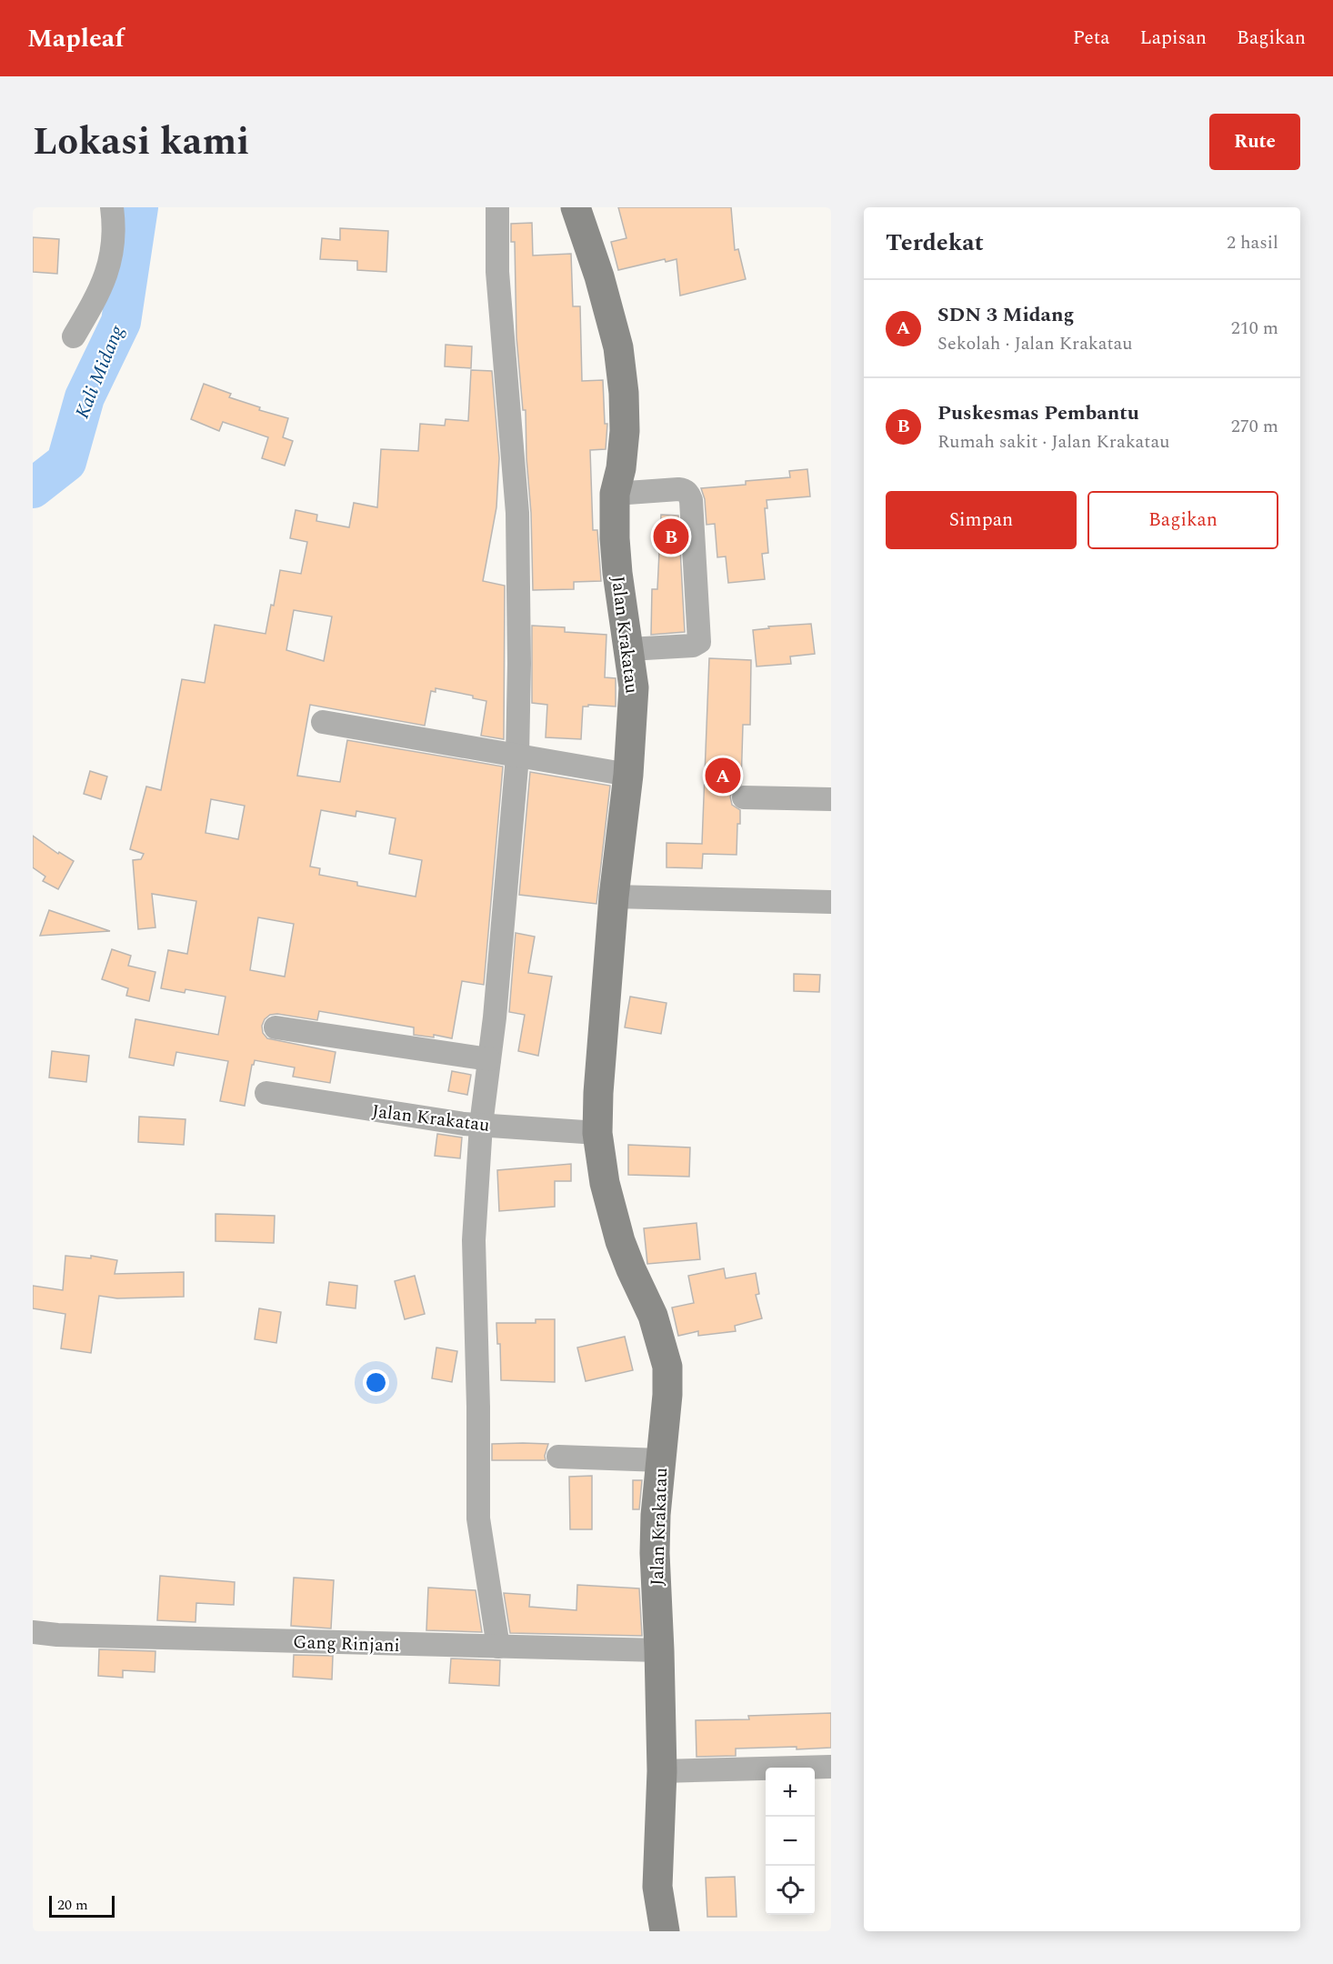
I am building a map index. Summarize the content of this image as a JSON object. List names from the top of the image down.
{
  "streets": {
    "street": ["Jalan Krakatau", "Gang Rinjani"]
  },
  "crossings": [
    ["Jalan Krakatau", "Gang Rinjani"]
  ],
  "water": ["Kali Midang"],
  "scale_bar": "20 m",
  "page": {
    "header": "Mapleaf",
    "nav": ["Peta", "Lapisan", "Bagikan"],
    "title": "Lokasi kami",
    "buttons": [
      "Rute",
      ["Simpan", "Bagikan"]
    ],
    "heading": ["Terdekat", "2 hasil"],
    "list": [
      {
        "mark": "A",
        "name": "SDN 3 Midang",
        "note": "Sekolah · Jalan Krakatau",
        "value": "210 m"
      },
      {
        "mark": "B",
        "name": "Puskesmas Pembantu",
        "note": "Rumah sakit · Jalan Krakatau",
        "value": "270 m"
      }
    ],
    "pins": ["B", "A"],
    "map_buttons": ["+", "−"],
    "scale": "20 m"
  }
}
